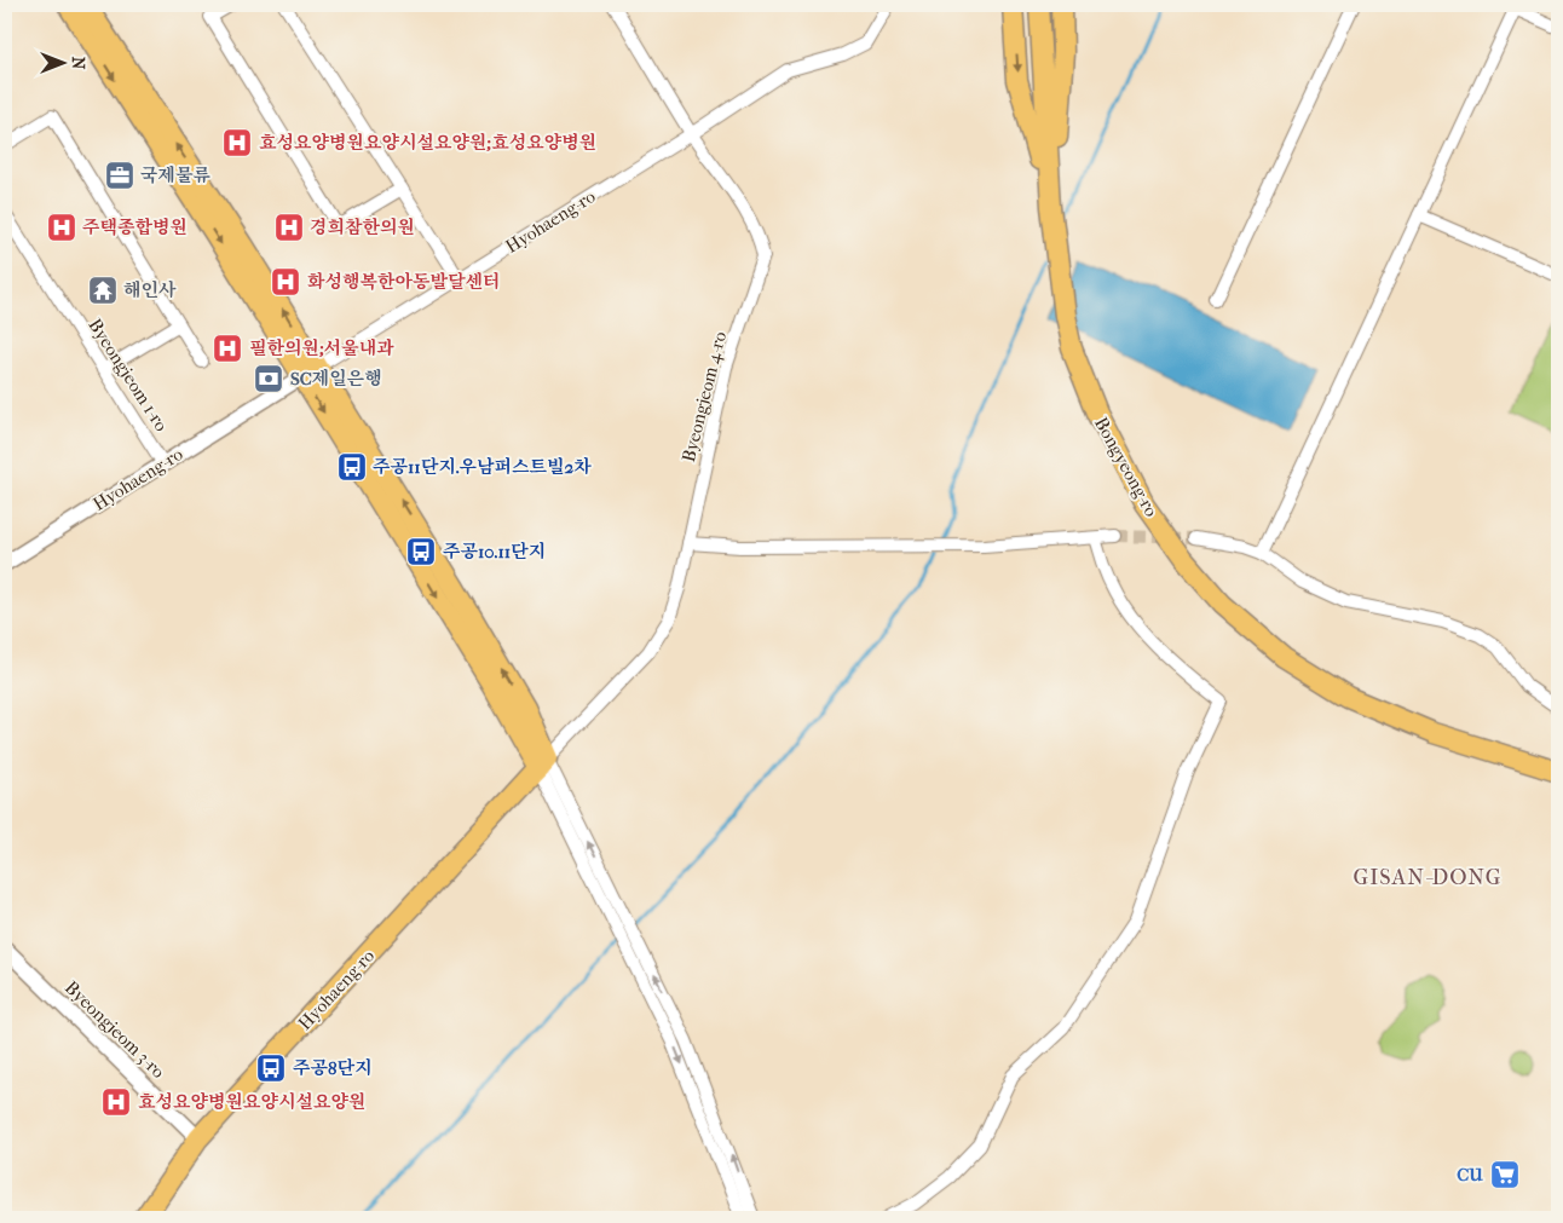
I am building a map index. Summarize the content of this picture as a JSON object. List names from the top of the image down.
{
  "streets": {
    "main road": ["Hyohaeng-ro", "Bongyeong-ro"],
    "street": ["Byeongjeom 1-ro", "Byeongjeom 4-ro", "Byeongjeom 3-ro"]
  },
  "crossings": [
    ["Hyohaeng-ro", "Byeongjeom 1-ro"],
    ["Hyohaeng-ro", "Byeongjeom 4-ro"],
    ["Hyohaeng-ro", "Byeongjeom 3-ro"]
  ],
  "districts": ["GISAN-DONG"],
  "places": {
    "hospital": [
      "효성요양병원요양시설요양원;효성요양병원",
      "주택종합병원",
      "경희참한의원",
      "화성행복한아동발달센터",
      "필한의원;서울내과",
      "효성요양병원요양시설요양원"
    ],
    "office": ["국제물류"],
    "temple": ["해인사"],
    "bank": ["SC제일은행"],
    "bus stop": ["주공11단지.우남퍼스트빌2차", "주공10.11단지", "주공8단지"],
    "supermarket": ["CU"]
  },
  "north": "right"
}
